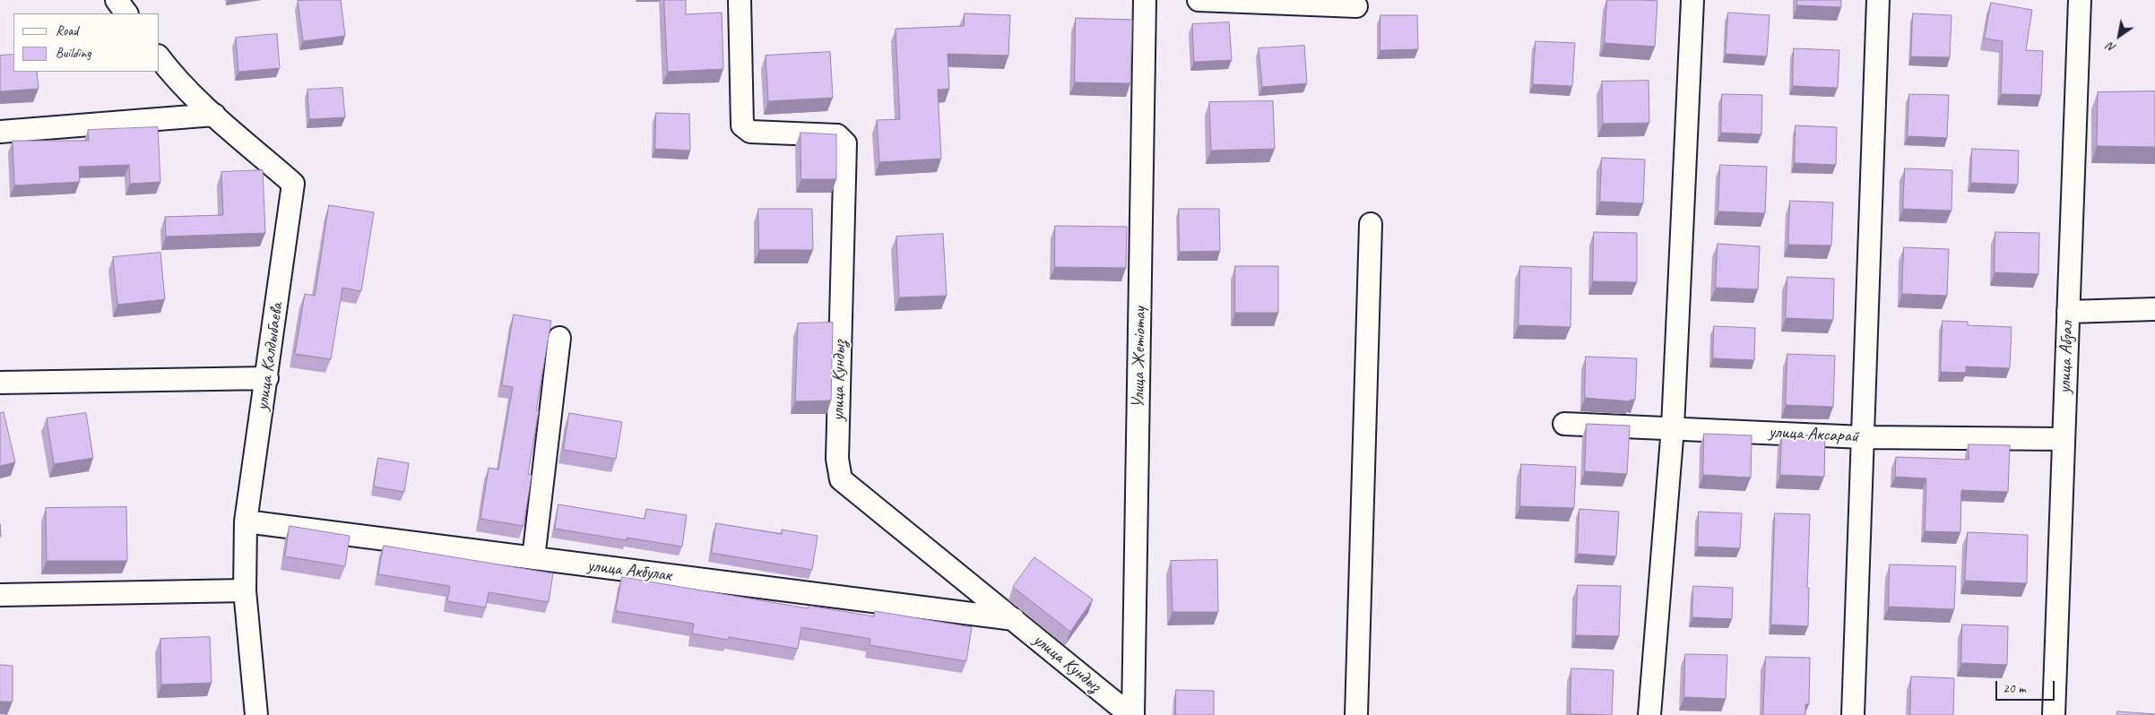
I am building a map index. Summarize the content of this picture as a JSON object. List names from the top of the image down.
{
  "streets": {
    "street": [
      "улица Калдыбаева",
      "Улица Жетіотау",
      "улица Абзал",
      "улица Кундыз",
      "улица Аксарай",
      "улица Акбулак"
    ]
  },
  "crossings": [
    ["улица Калдыбаева", "улица Акбулак"],
    ["Улица Жетіотау", "улица Кундыз"],
    ["улица Абзал", "улица Аксарай"],
    ["улица Кундыз", "улица Акбулак"]
  ],
  "legend": ["Road", "Building"],
  "scale_bar": "20 m",
  "north": "bottom left"
}
